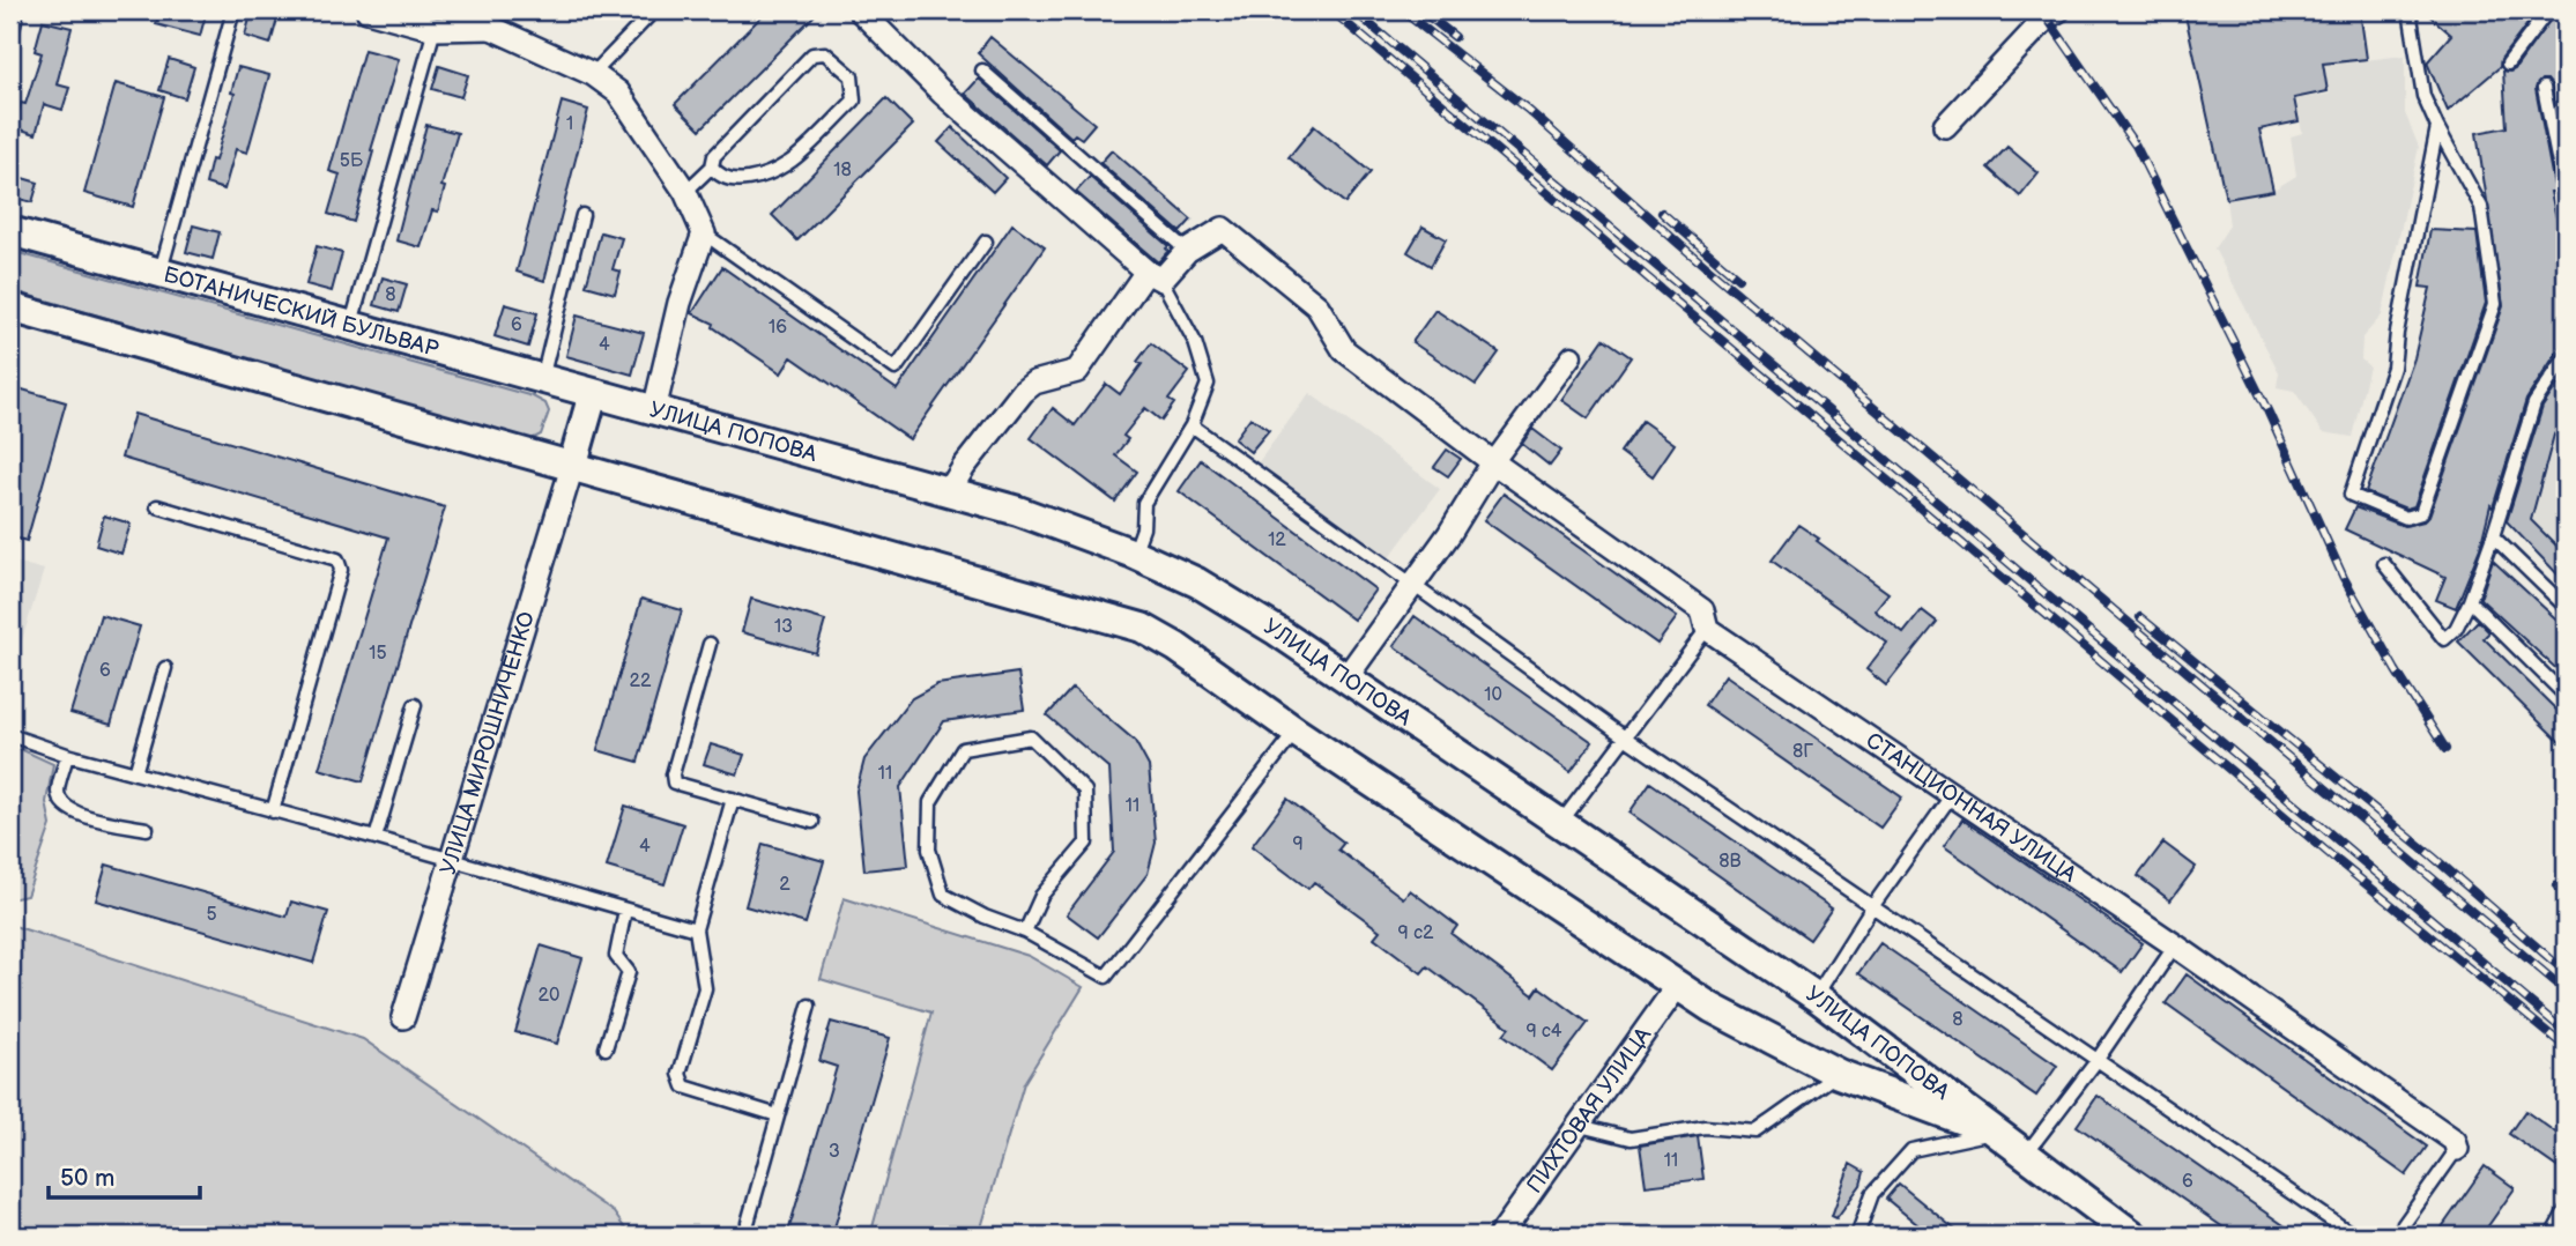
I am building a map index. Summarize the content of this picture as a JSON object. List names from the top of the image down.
{
  "streets": {
    "street": [
      "БОТАНИЧЕСКИЙ БУЛЬВАР",
      "УЛИЦА ПОПОВА",
      "УЛИЦА МИРОШНИЧЕНКО",
      "СТАНЦИОННАЯ УЛИЦА",
      "ПИХТОВАЯ УЛИЦА"
    ]
  },
  "crossings": [
    ["БОТАНИЧЕСКИЙ БУЛЬВАР", "УЛИЦА ПОПОВА"],
    ["УЛИЦА ПОПОВА", "УЛИЦА МИРОШНИЧЕНКО"],
    ["УЛИЦА ПОПОВА", "ПИХТОВАЯ УЛИЦА"]
  ],
  "house_numbers": [
    "1",
    "5Б",
    "18",
    "8",
    "6",
    "16",
    "4",
    "12",
    "13",
    "15",
    "6",
    "22",
    "10",
    "8Г",
    "11",
    "11",
    "9",
    "4",
    "8В",
    "2",
    "5",
    "9 с2",
    "20",
    "8",
    "9 с4",
    "3",
    "11",
    "6"
  ],
  "scale_bar": "50 m"
}
